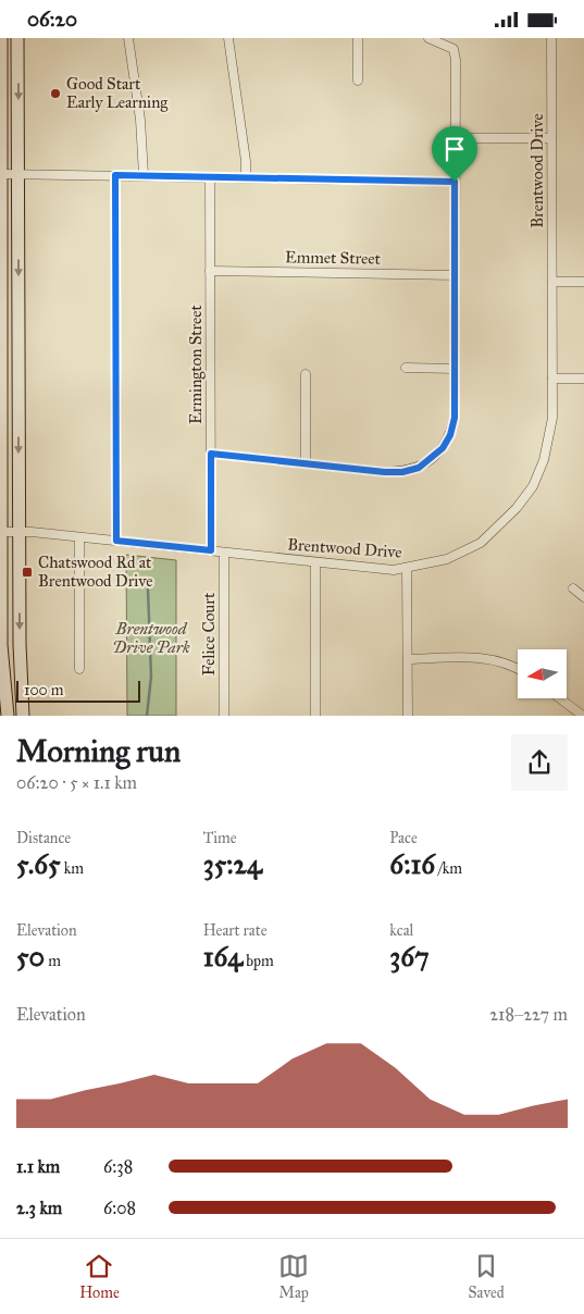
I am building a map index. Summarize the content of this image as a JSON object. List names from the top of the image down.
{
  "streets": {
    "street": [
      "Brentwood Drive",
      "Emmet Street",
      "Ermington Street",
      "Felice Court"
    ]
  },
  "crossings": [
    ["Brentwood Drive", "Ermington Street"],
    ["Brentwood Drive", "Felice Court"],
    ["Emmet Street", "Ermington Street"]
  ],
  "parks": ["Brentwood Drive Park"],
  "places": {
    "other": ["Good Start Early Learning"],
    "transit": ["Chatswood Rd at Brentwood Drive"]
  },
  "scale_bar": "100 m",
  "north": "left",
  "page": {
    "status": "06:20",
    "scale": "100 m",
    "heading": ["Morning run", "06:20 · 5 × 1.1 km"],
    "stats": [
      ["Distance", "5.65 km"],
      ["Time", "35:24"],
      ["Pace", "6:16 /km"],
      ["Elevation", "50 m"],
      ["Heart rate", "164 bpm"],
      ["kcal", "367"]
    ],
    "chart": ["Elevation", "218–227 m"],
    "list": [
      {
        "name": "1.1 km",
        "note": "6:38"
      },
      {
        "name": "2.3 km",
        "note": "6:08"
      }
    ],
    "tabs": ["Home", "Map", "Saved"]
  }
}
